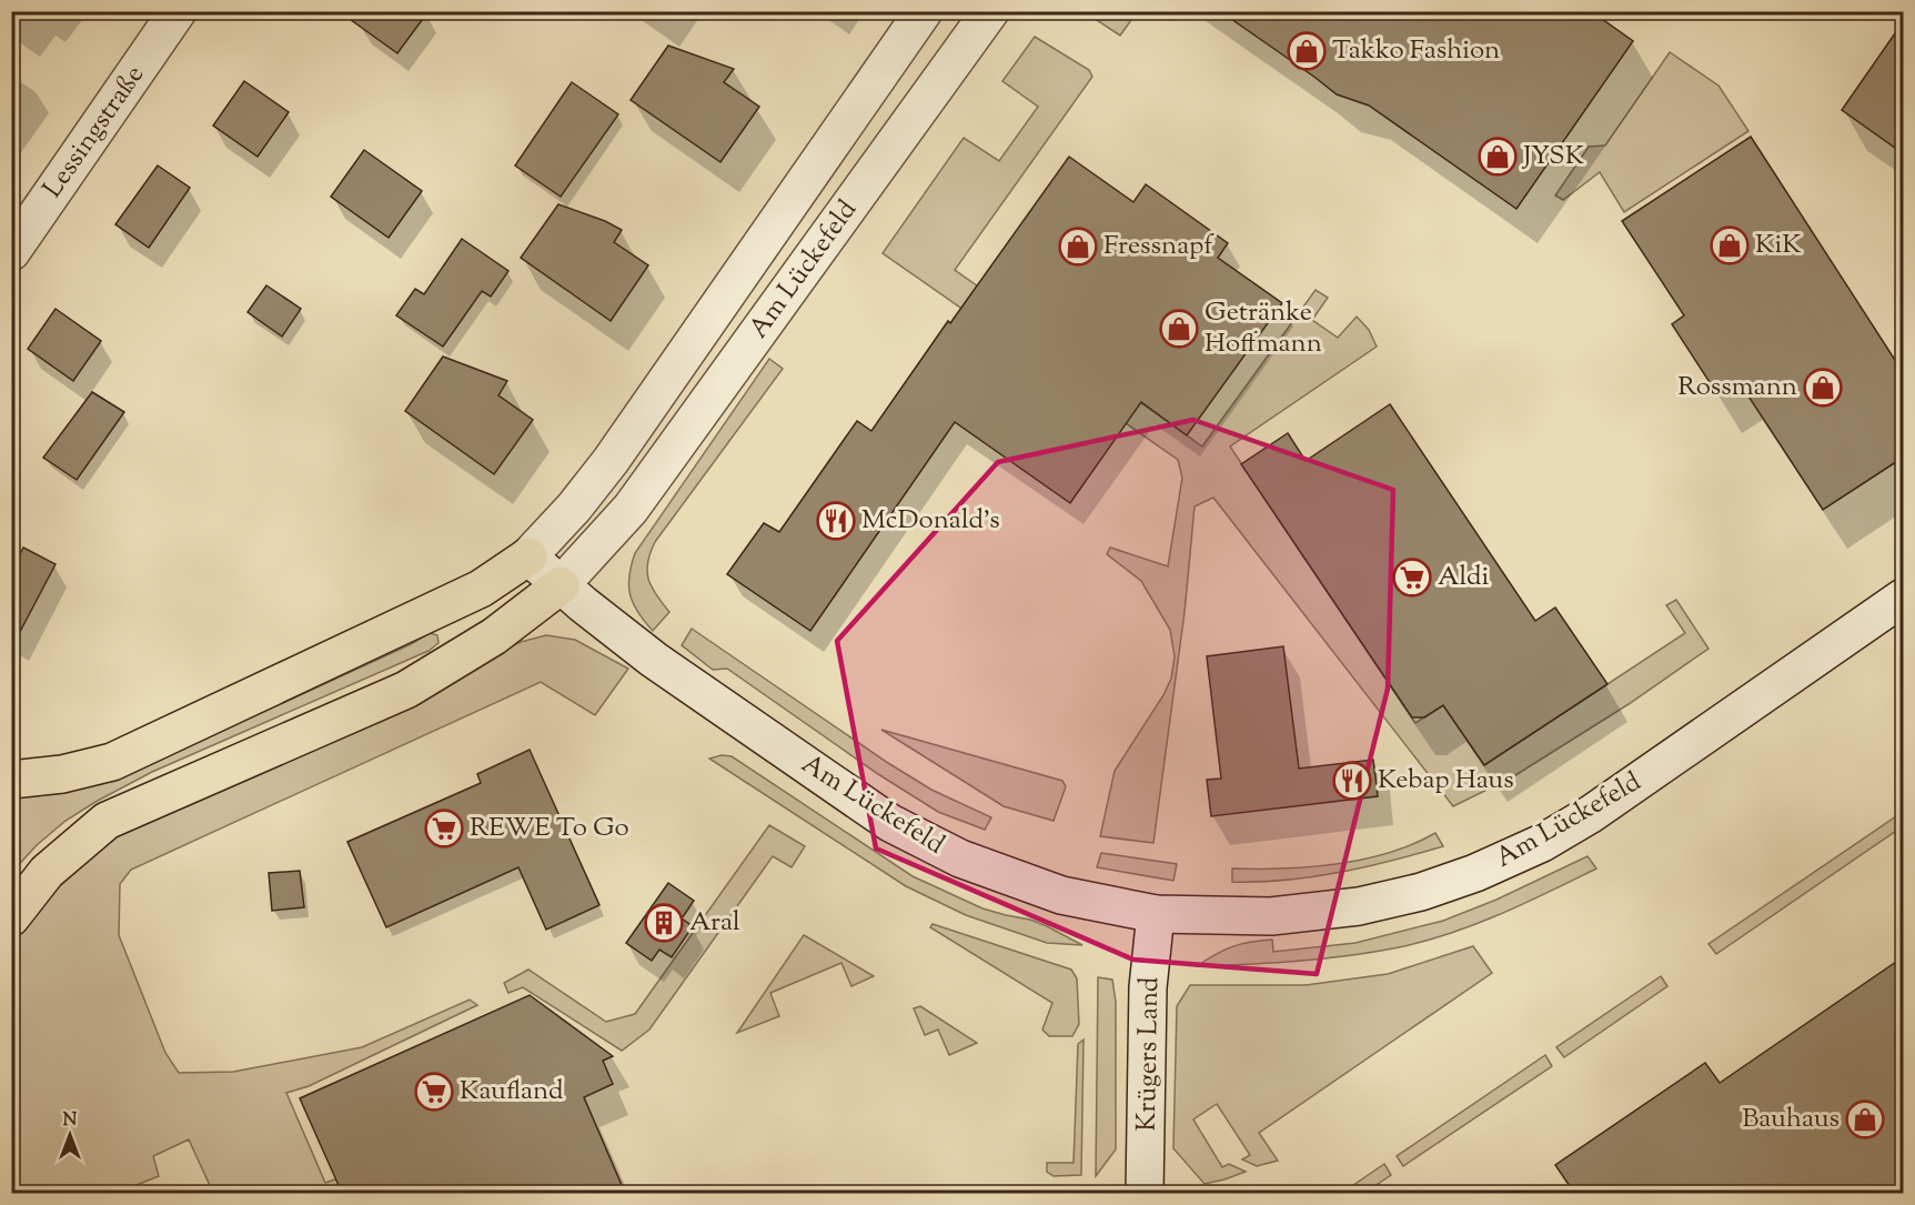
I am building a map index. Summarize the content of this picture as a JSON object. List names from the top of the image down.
{
  "streets": {
    "street": ["Lessingstraße", "Am Lückefeld", "Krügers Land"]
  },
  "crossings": [
    ["Am Lückefeld", "Krügers Land"]
  ],
  "places": {
    "shop": [
      "Takko Fashion",
      "JYSK",
      "KiK",
      "Fressnapf",
      "Getränke Hoffmann",
      "Rossmann",
      "Bauhaus"
    ],
    "restaurant": ["McDonald's", "Kebap Haus"],
    "supermarket": ["Aldi", "REWE To Go", "Kaufland"],
    "building": ["Aral"]
  },
  "north": "top"
}
